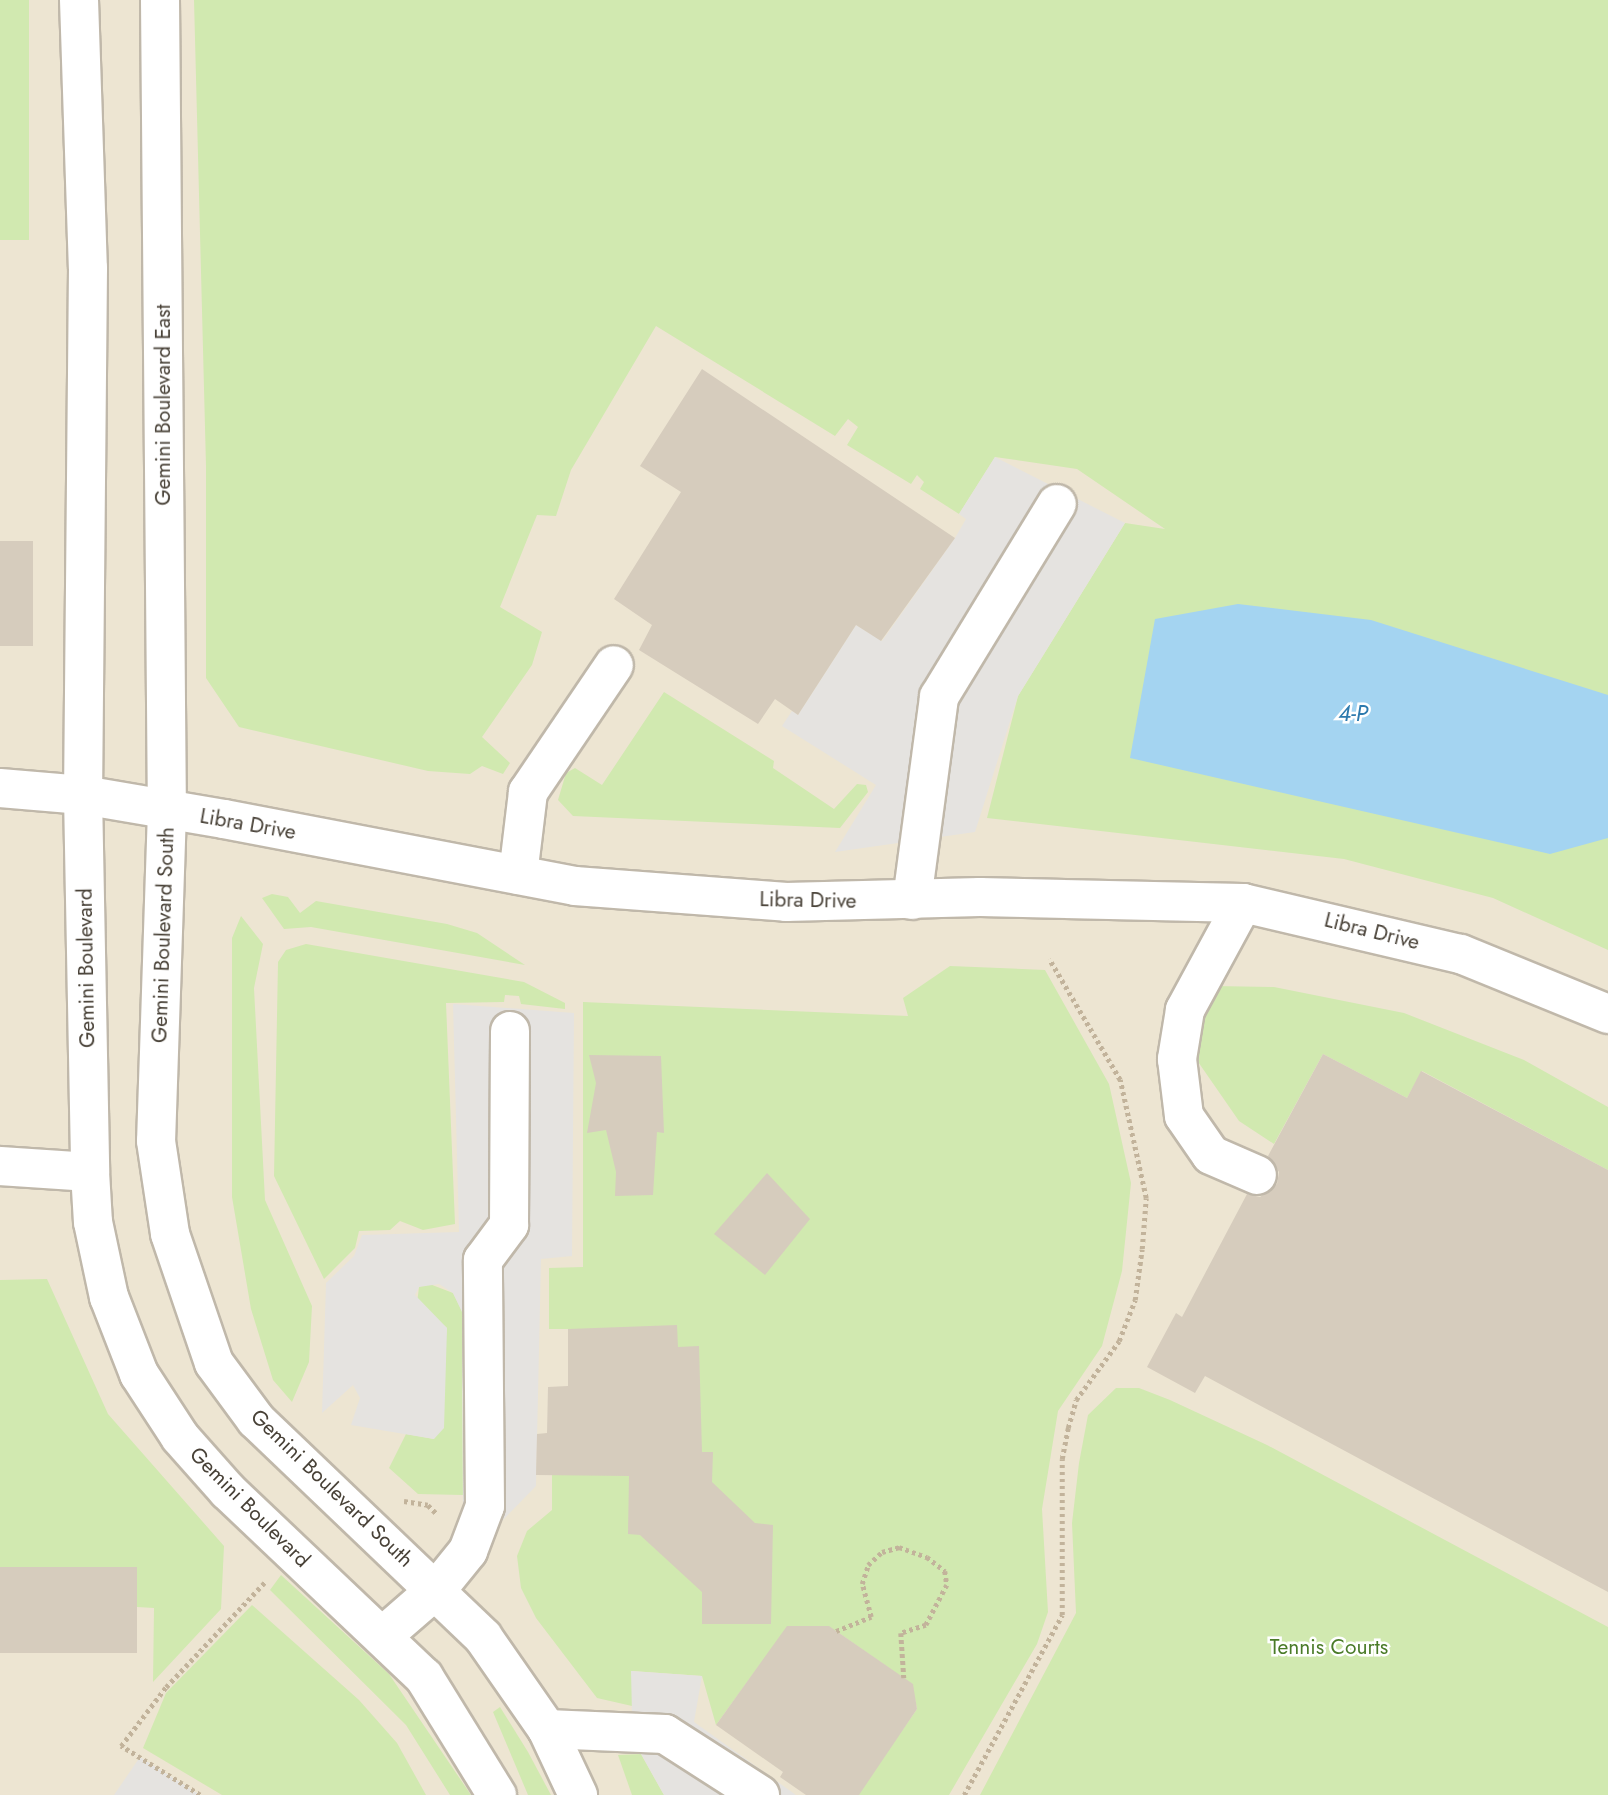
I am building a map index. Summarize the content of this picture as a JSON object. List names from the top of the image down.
{
  "streets": {
    "street": [
      "Gemini Boulevard East",
      "Libra Drive",
      "Gemini Boulevard South",
      "Gemini Boulevard"
    ]
  },
  "crossings": [
    ["Gemini Boulevard East", "Libra Drive"],
    ["Gemini Boulevard East", "Gemini Boulevard South"],
    ["Libra Drive", "Gemini Boulevard South"],
    ["Libra Drive", "Gemini Boulevard"]
  ],
  "water": ["4-P"],
  "parks": ["Tennis Courts"]
}
